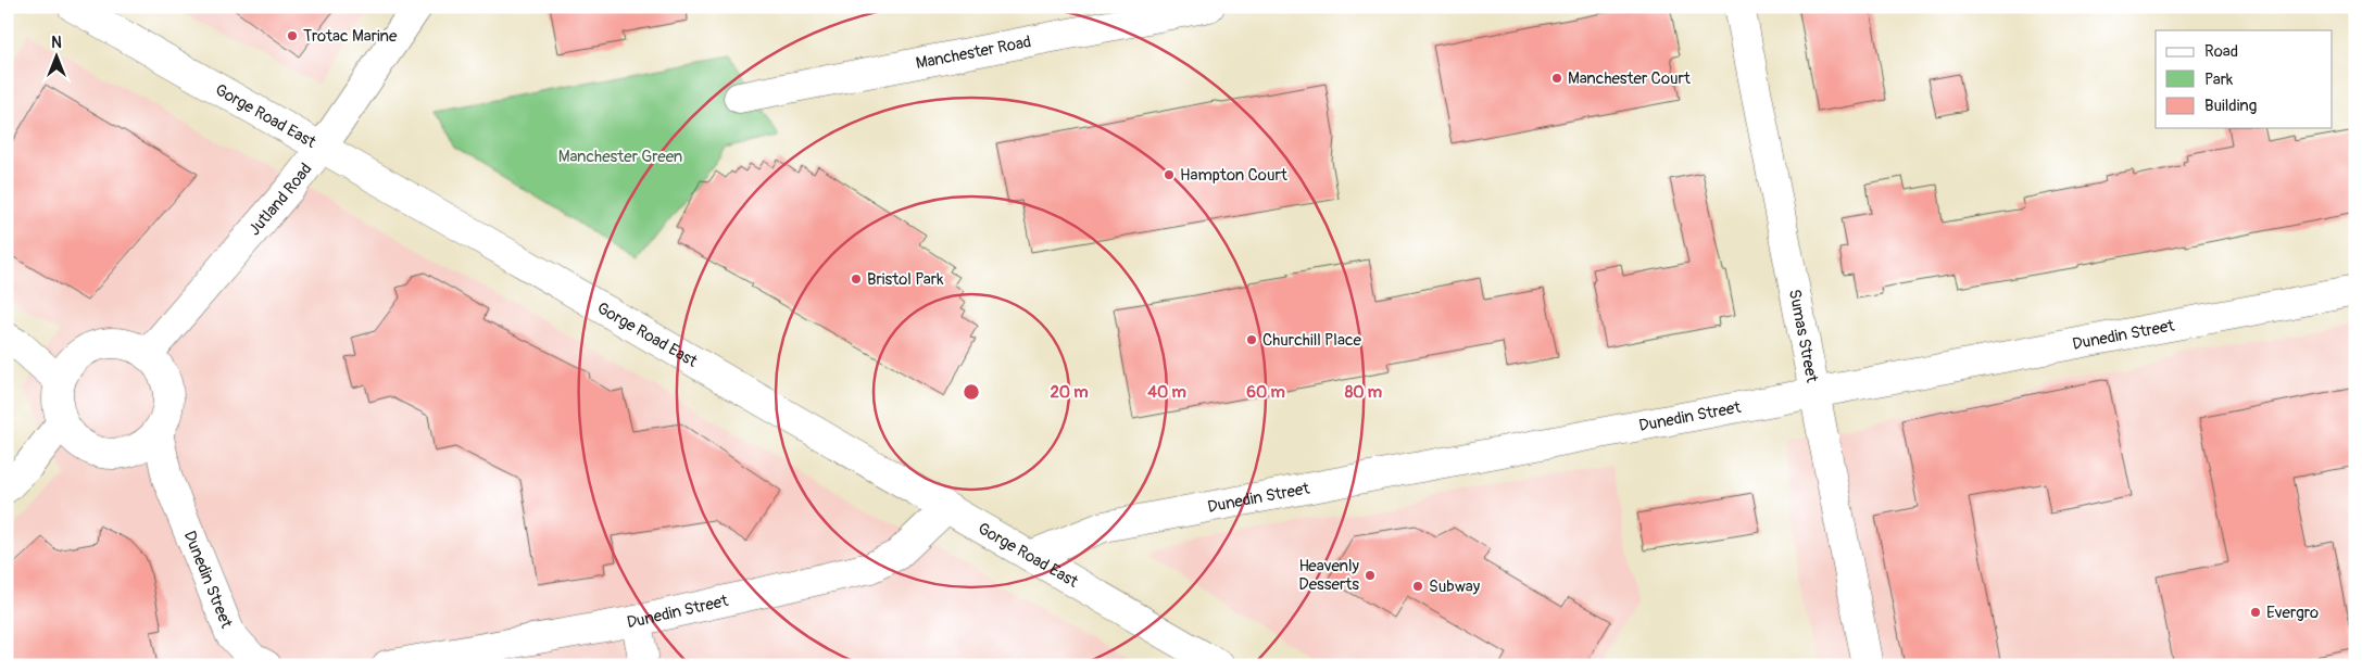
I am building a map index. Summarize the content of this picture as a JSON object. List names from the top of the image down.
{
  "streets": {
    "street": [
      "Manchester Road",
      "Gorge Road East",
      "Jutland Road",
      "Sumas Street",
      "Dunedin Street"
    ]
  },
  "crossings": [
    ["Gorge Road East", "Jutland Road"],
    ["Gorge Road East", "Dunedin Street"],
    ["Jutland Road", "Dunedin Street"],
    ["Sumas Street", "Dunedin Street"]
  ],
  "parks": ["Manchester Green"],
  "places": [
    "Trotac Marine",
    "Manchester Court",
    "Hampton Court",
    "Bristol Park",
    "Churchill Place",
    "Heavenly Desserts",
    "Subway",
    "Evergro"
  ],
  "legend": ["Road", "Park", "Building"],
  "north": "top",
  "rings": [
    "20 m",
    "40 m",
    "60 m",
    "80 m"
  ]
}
